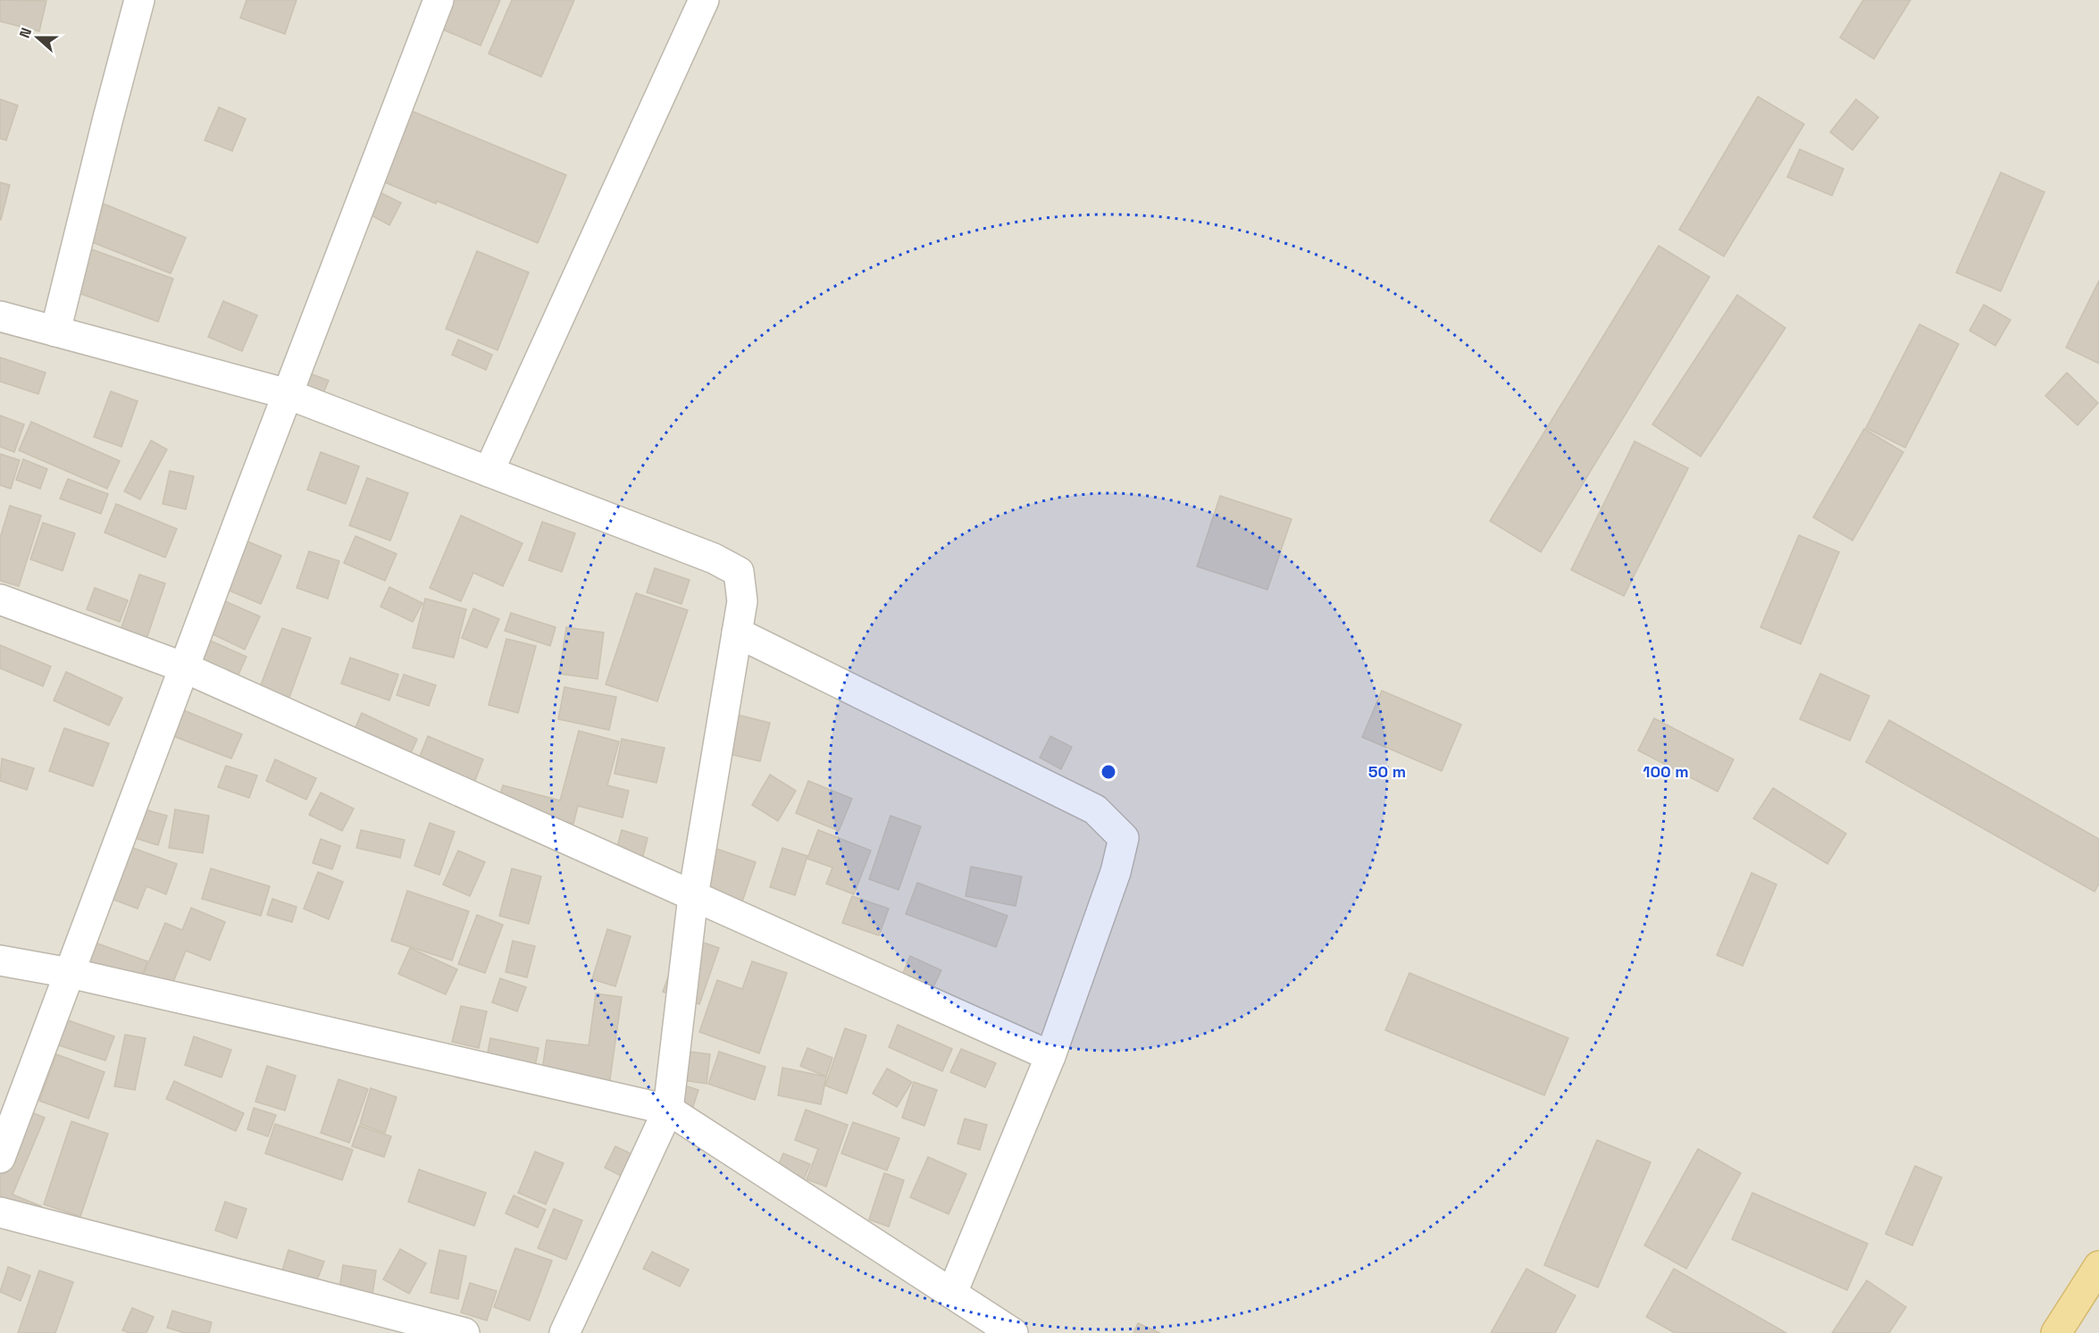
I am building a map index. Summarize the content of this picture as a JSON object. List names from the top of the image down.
{
  "north": "left",
  "rings": ["50 m", "100 m"]
}
